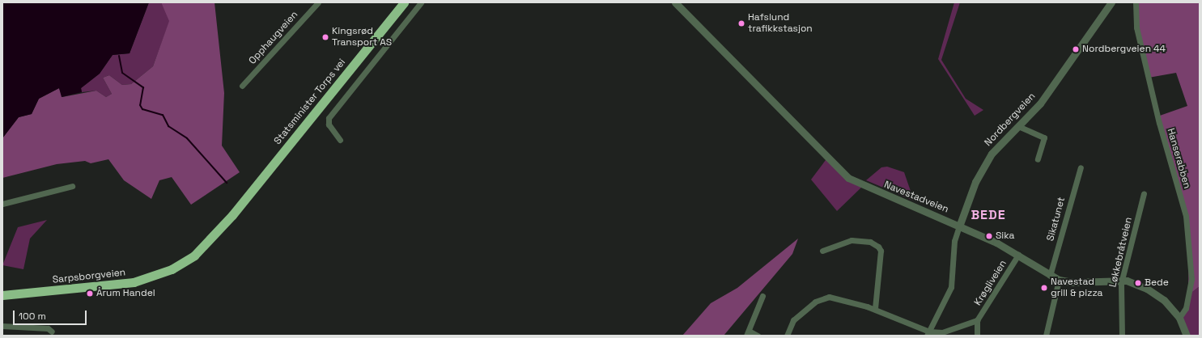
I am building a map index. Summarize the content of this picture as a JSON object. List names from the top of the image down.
{
  "streets": {
    "highway": ["Statsminister Torps vei", "Sarpsborgveien"],
    "street": [
      "Opphaugveien",
      "Nordbergveien",
      "Hanserabben",
      "Navestadveien",
      "Sikatunet",
      "Løkkebråtveien",
      "Krøgliveien"
    ]
  },
  "crossings": [
    ["Statsminister Torps vei", "Sarpsborgveien"],
    ["Nordbergveien", "Navestadveien"],
    ["Nordbergveien", "Krøgliveien"],
    ["Hanserabben", "Navestadveien"],
    ["Navestadveien", "Sikatunet"],
    ["Navestadveien", "Løkkebråtveien"],
    ["Navestadveien", "Krøgliveien"]
  ],
  "districts": ["BEDE"],
  "places": [
    "Hafslund trafikkstasjon",
    "Kingsrød Transport AS",
    "Nordbergveien 44",
    "Sika",
    "Bede",
    "Navestad grill & pizza",
    "Årum Handel"
  ],
  "scale_bar": "100 m"
}
